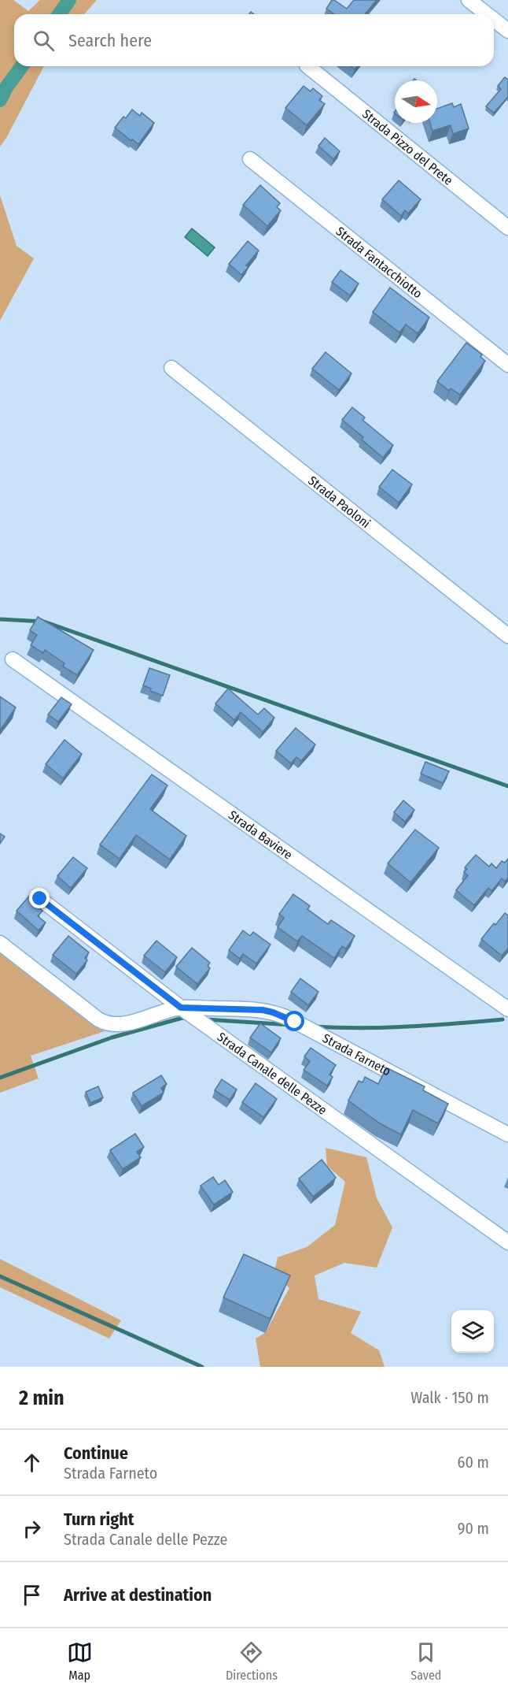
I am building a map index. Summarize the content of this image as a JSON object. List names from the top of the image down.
{
  "streets": {
    "street": [
      "Strada Pizzo del Prete",
      "Strada Fantacchiotto",
      "Strada Paoloni",
      "Strada Baviere",
      "Strada Farneto",
      "Strada Canale delle Pezze"
    ]
  },
  "crossings": [
    ["Strada Farneto", "Strada Canale delle Pezze"]
  ],
  "north": "right",
  "page": {
    "search": "Search here",
    "heading": ["2 min", "Walk · 150 m"],
    "list": [
      ["Continue", "Strada Farneto", "60 m"],
      ["Turn right", "Strada Canale delle Pezze", "90 m"],
      "Arrive at destination"
    ],
    "nav": ["Map", "Directions", "Saved"]
  }
}
